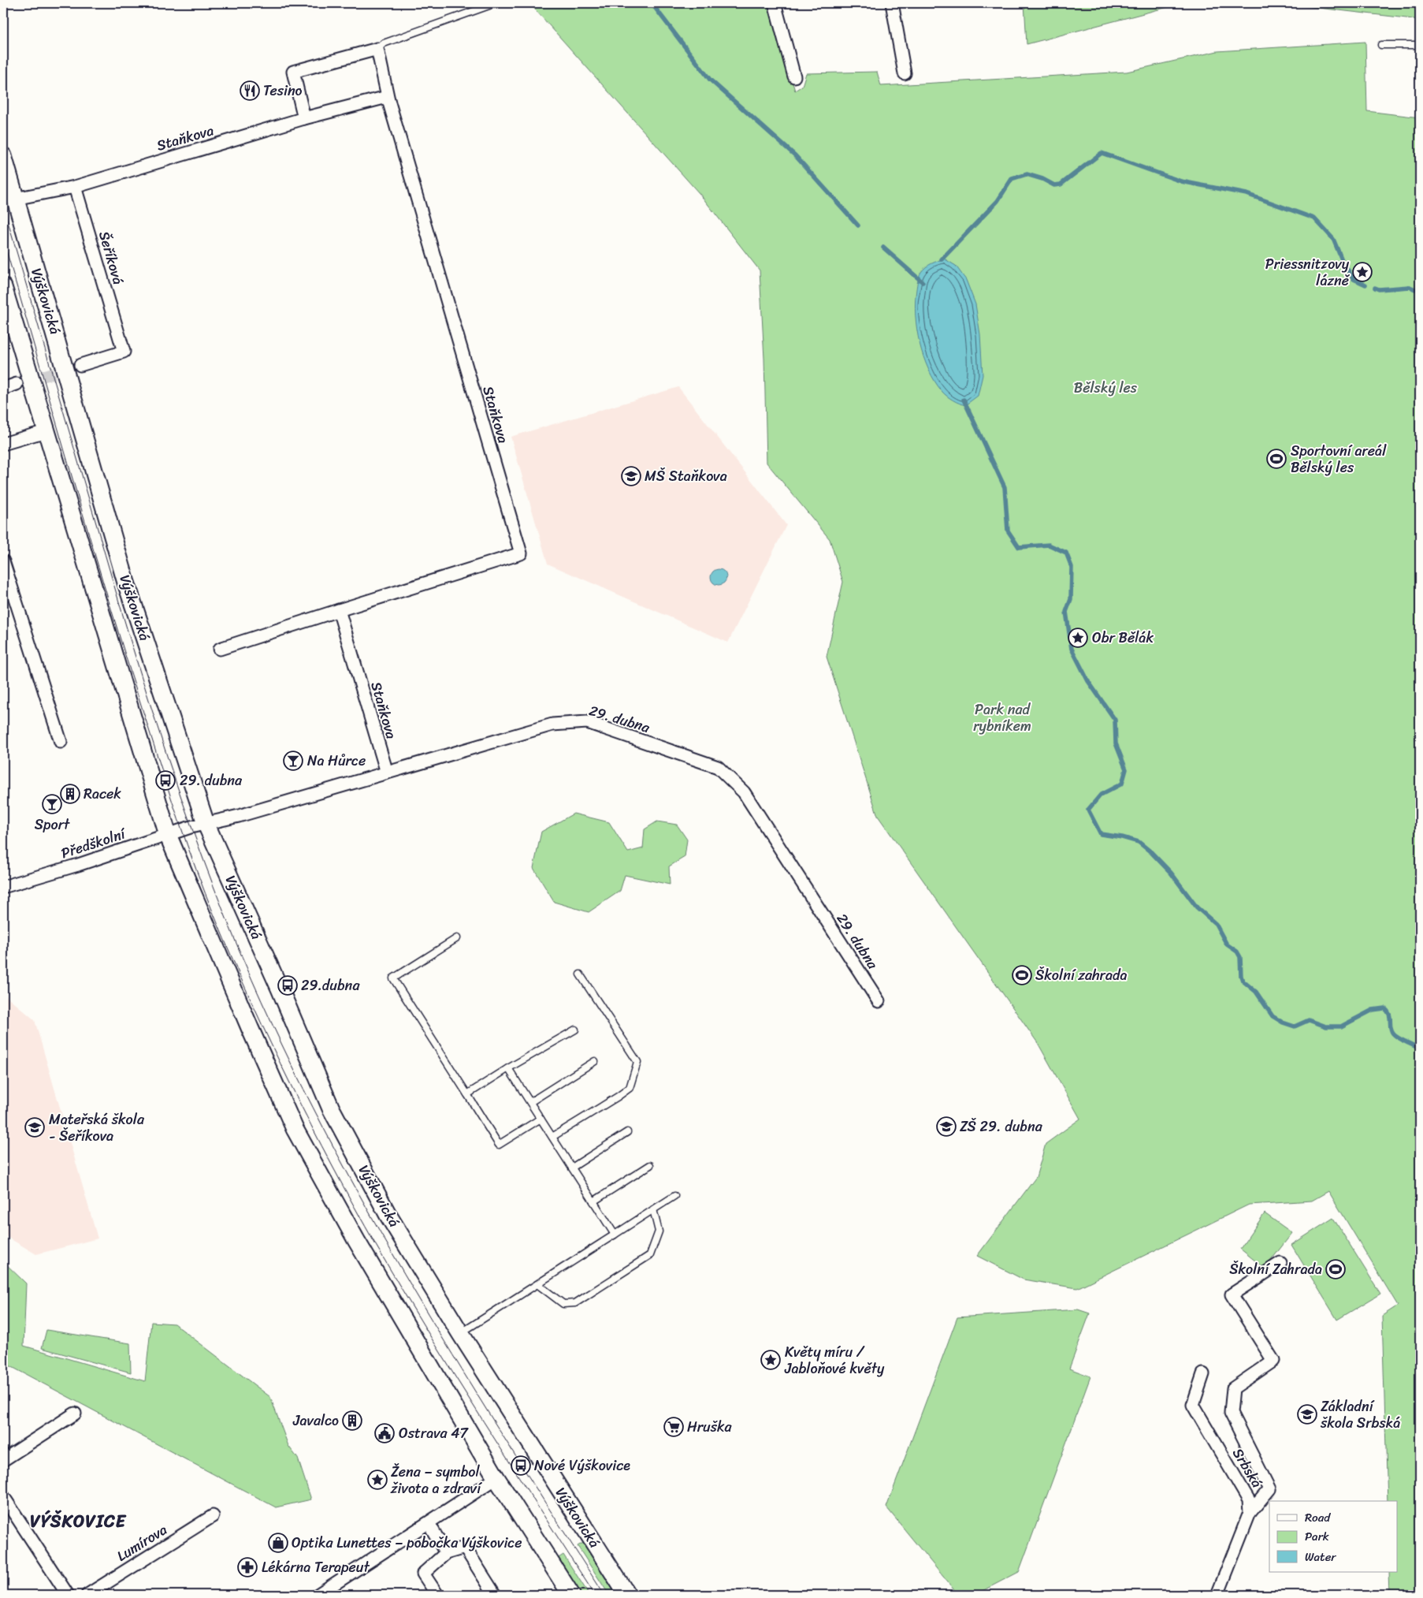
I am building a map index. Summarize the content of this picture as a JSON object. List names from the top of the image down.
{
  "streets": {
    "street": [
      "Staňkova",
      "Šeříková",
      "Výškovická",
      "29. dubna",
      "Předškolní",
      "Srbská",
      "Lumírova"
    ]
  },
  "crossings": [
    ["Staňkova", "Šeříková"],
    ["Staňkova", "29. dubna"],
    ["Výškovická", "29. dubna"],
    ["Výškovická", "Předškolní"],
    ["29. dubna", "Předškolní"]
  ],
  "districts": ["VÝŠKOVICE"],
  "parks": ["Bělský les", "Park nad rybníkem"],
  "places": {
    "restaurant": ["Tesino"],
    "place": [
      "Priessnitzovy lázně",
      "Obr Bělák",
      "Květy míru / Jabloňové květy",
      "Žena – symbol života a zdraví"
    ],
    "sports": ["Sportovní areál Bělský les", "Školní zahrada", "Školní Zahrada"],
    "school or university": [
      "MŠ Staňkova",
      "ZŠ 29. dubna",
      "Mateřská škola - Šeříkova",
      "Základní škola Srbská"
    ],
    "bar": ["Na Hůrce", "Sport"],
    "bus stop": ["29. dubna", "29.dubna", "Nové Výškovice"],
    "building": ["Racek", "Javalco"],
    "supermarket": ["Hruška"],
    "public building": ["Ostrava 47"],
    "shop": ["Optika Lunettes – pobočka Výškovice"],
    "pharmacy": ["Lékárna Terapeut"]
  },
  "legend": ["Road", "Park", "Water"]
}
